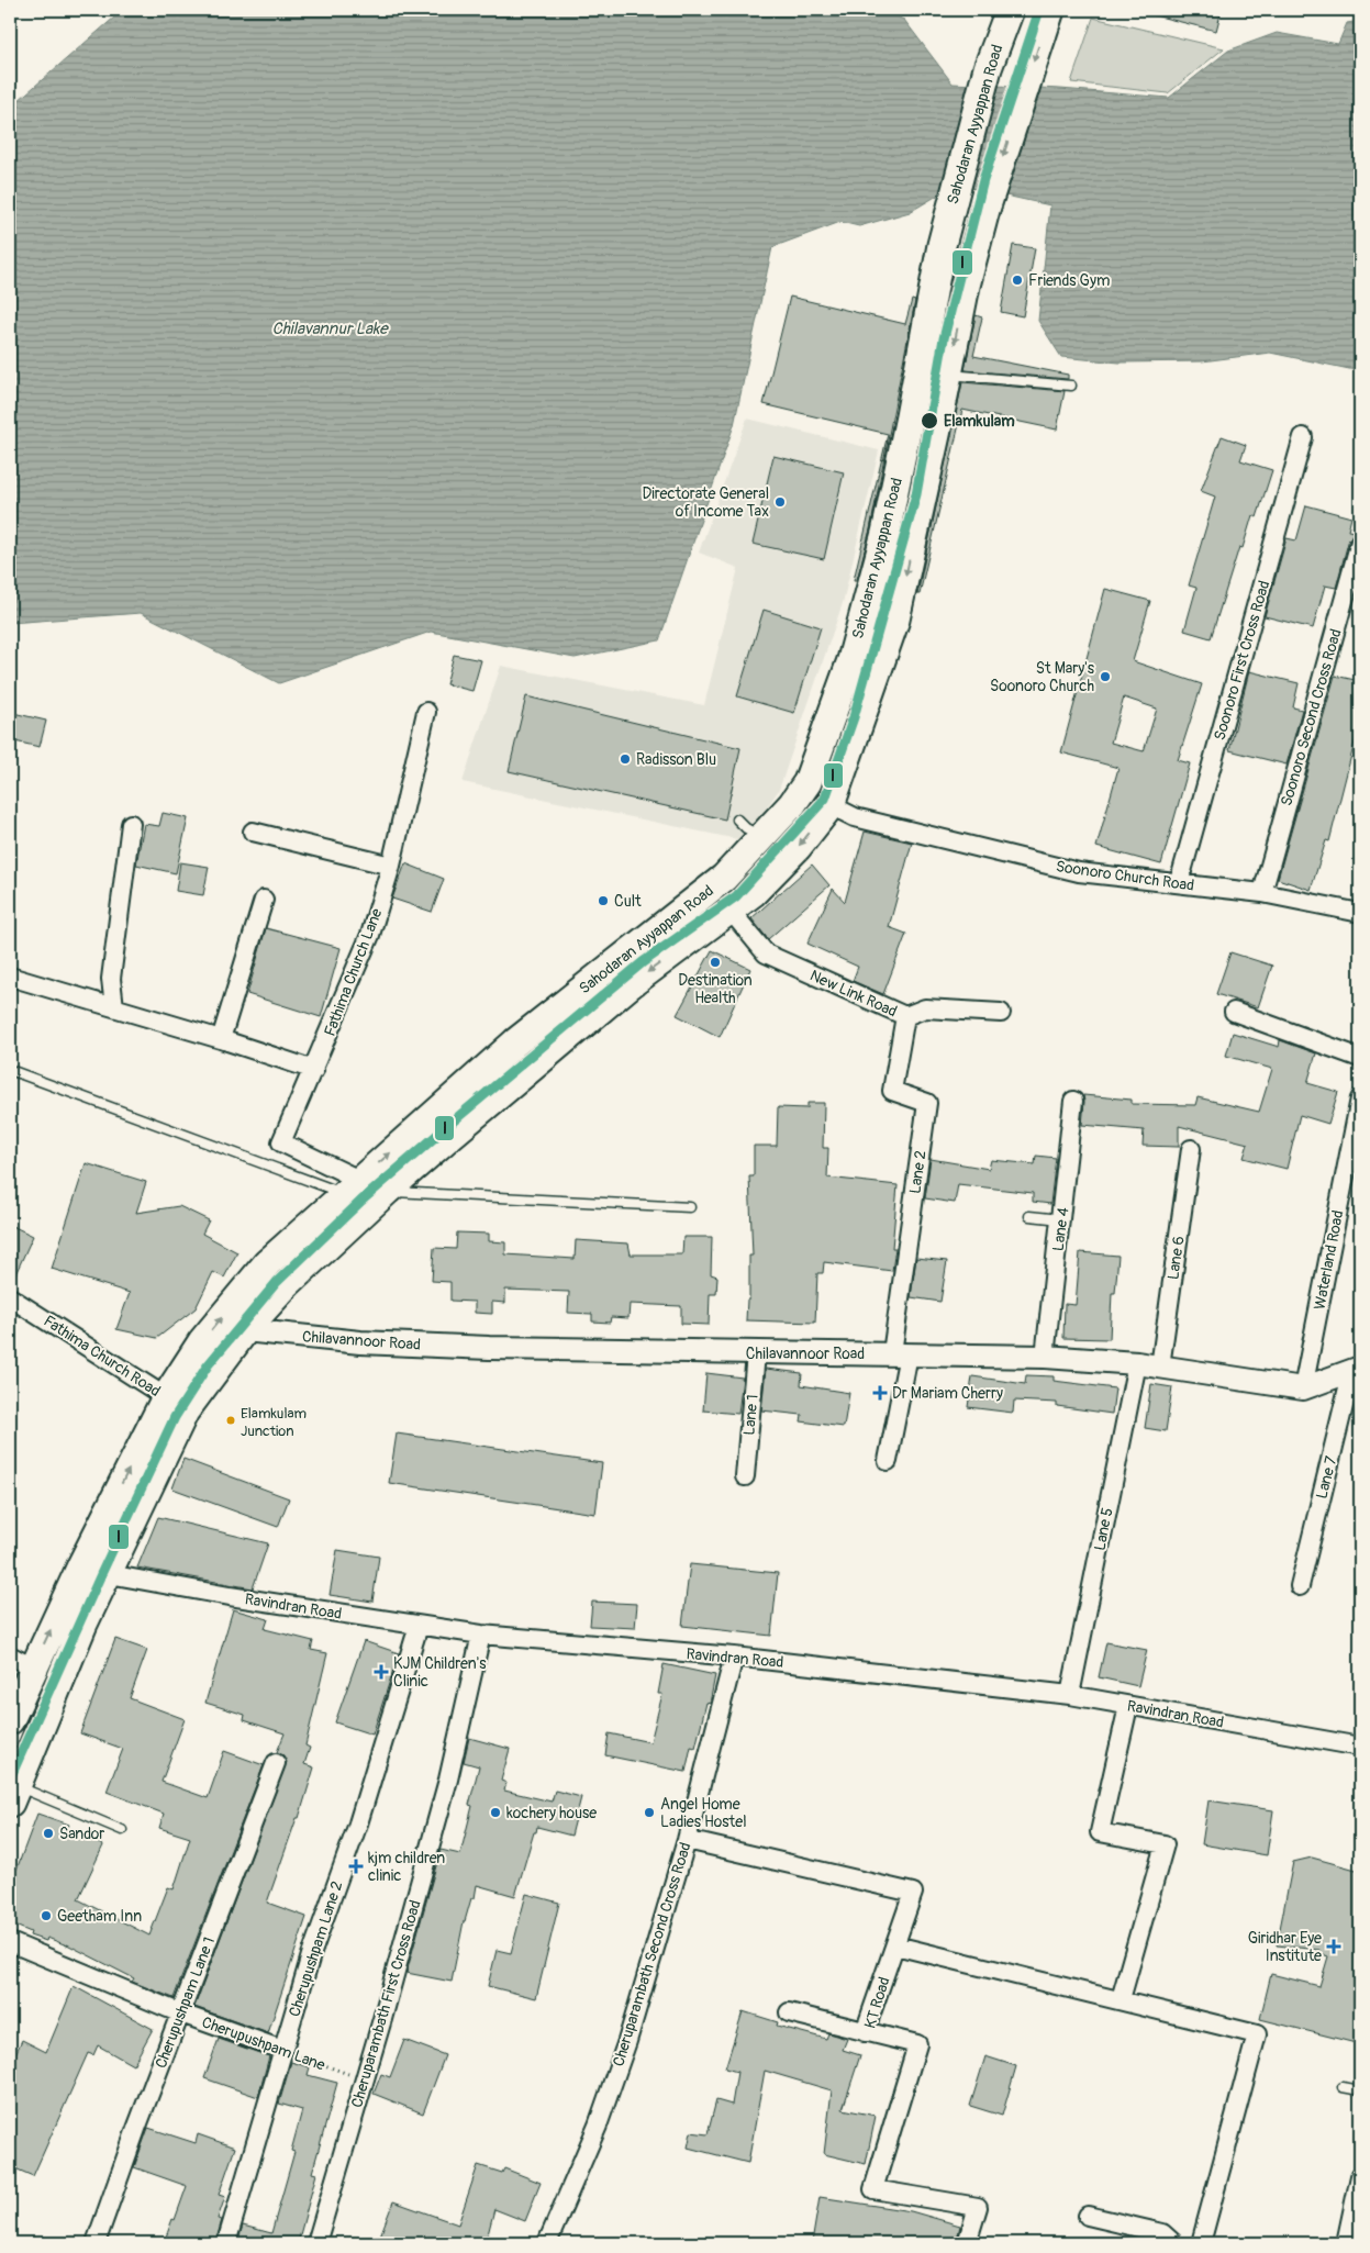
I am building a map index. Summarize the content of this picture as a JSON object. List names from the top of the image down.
{
  "streets": {
    "main road": ["Sahodaran Ayyappan Road"],
    "street": [
      "Soonoro First Cross Road",
      "Soonoro Second Cross Road",
      "Soonoro Church Road",
      "Fathima Church Lane",
      "New Link Road",
      "Lane 2",
      "Lane 4",
      "Lane 6",
      "Waterland Road",
      "Chilavannoor Road",
      "Fathima Church Road",
      "Lane 1",
      "Lane 7",
      "Lane 5",
      "Ravindran Road",
      "Cherupushpam Lane 2",
      "Cheruparambath Second Cross Road",
      "Cherupushpam Lane 1",
      "KT Road",
      "Cheruparambath First Cross Road",
      "Cherupushpam Lane"
    ]
  },
  "crossings": [
    ["Sahodaran Ayyappan Road", "Soonoro Church Road"],
    ["Sahodaran Ayyappan Road", "Fathima Church Lane"],
    ["Sahodaran Ayyappan Road", "New Link Road"],
    ["Sahodaran Ayyappan Road", "Chilavannoor Road"],
    ["Sahodaran Ayyappan Road", "Fathima Church Road"],
    ["Sahodaran Ayyappan Road", "Ravindran Road"],
    ["Soonoro First Cross Road", "Soonoro Church Road"],
    ["Soonoro Second Cross Road", "Soonoro Church Road"],
    ["New Link Road", "Lane 2"],
    ["Lane 2", "Chilavannoor Road"],
    ["Lane 4", "Chilavannoor Road"],
    ["Lane 6", "Chilavannoor Road"],
    ["Waterland Road", "Chilavannoor Road"],
    ["Chilavannoor Road", "Lane 1"],
    ["Chilavannoor Road", "Lane 7"],
    ["Chilavannoor Road", "Lane 5"],
    ["Lane 5", "Ravindran Road"],
    ["Ravindran Road", "Cherupushpam Lane 2"],
    ["Ravindran Road", "Cheruparambath Second Cross Road"],
    ["Ravindran Road", "Cheruparambath First Cross Road"],
    ["Cherupushpam Lane 2", "Cherupushpam Lane"],
    ["Cheruparambath Second Cross Road", "KT Road"],
    ["Cherupushpam Lane 1", "Cherupushpam Lane"],
    ["Cheruparambath First Cross Road", "Cherupushpam Lane"]
  ],
  "water": ["Chilavannur Lake"],
  "places": {
    "other": [
      "Friends Gym",
      "Elamkulam",
      "Directorate General of Income Tax",
      "St Mary's Soonoro Church",
      "Radisson Blu",
      "Cult",
      "Destination Health",
      "Elamkulam Junction",
      "kochery house",
      "Angel Home Ladies Hostel",
      "Sandor",
      "Geetham Inn"
    ],
    "health": [
      "Dr Mariam Cherry",
      "KJM Children's Clinic",
      "kjm children clinic",
      "Giridhar Eye Institute"
    ]
  },
  "lines": ["transit line I"]
}
